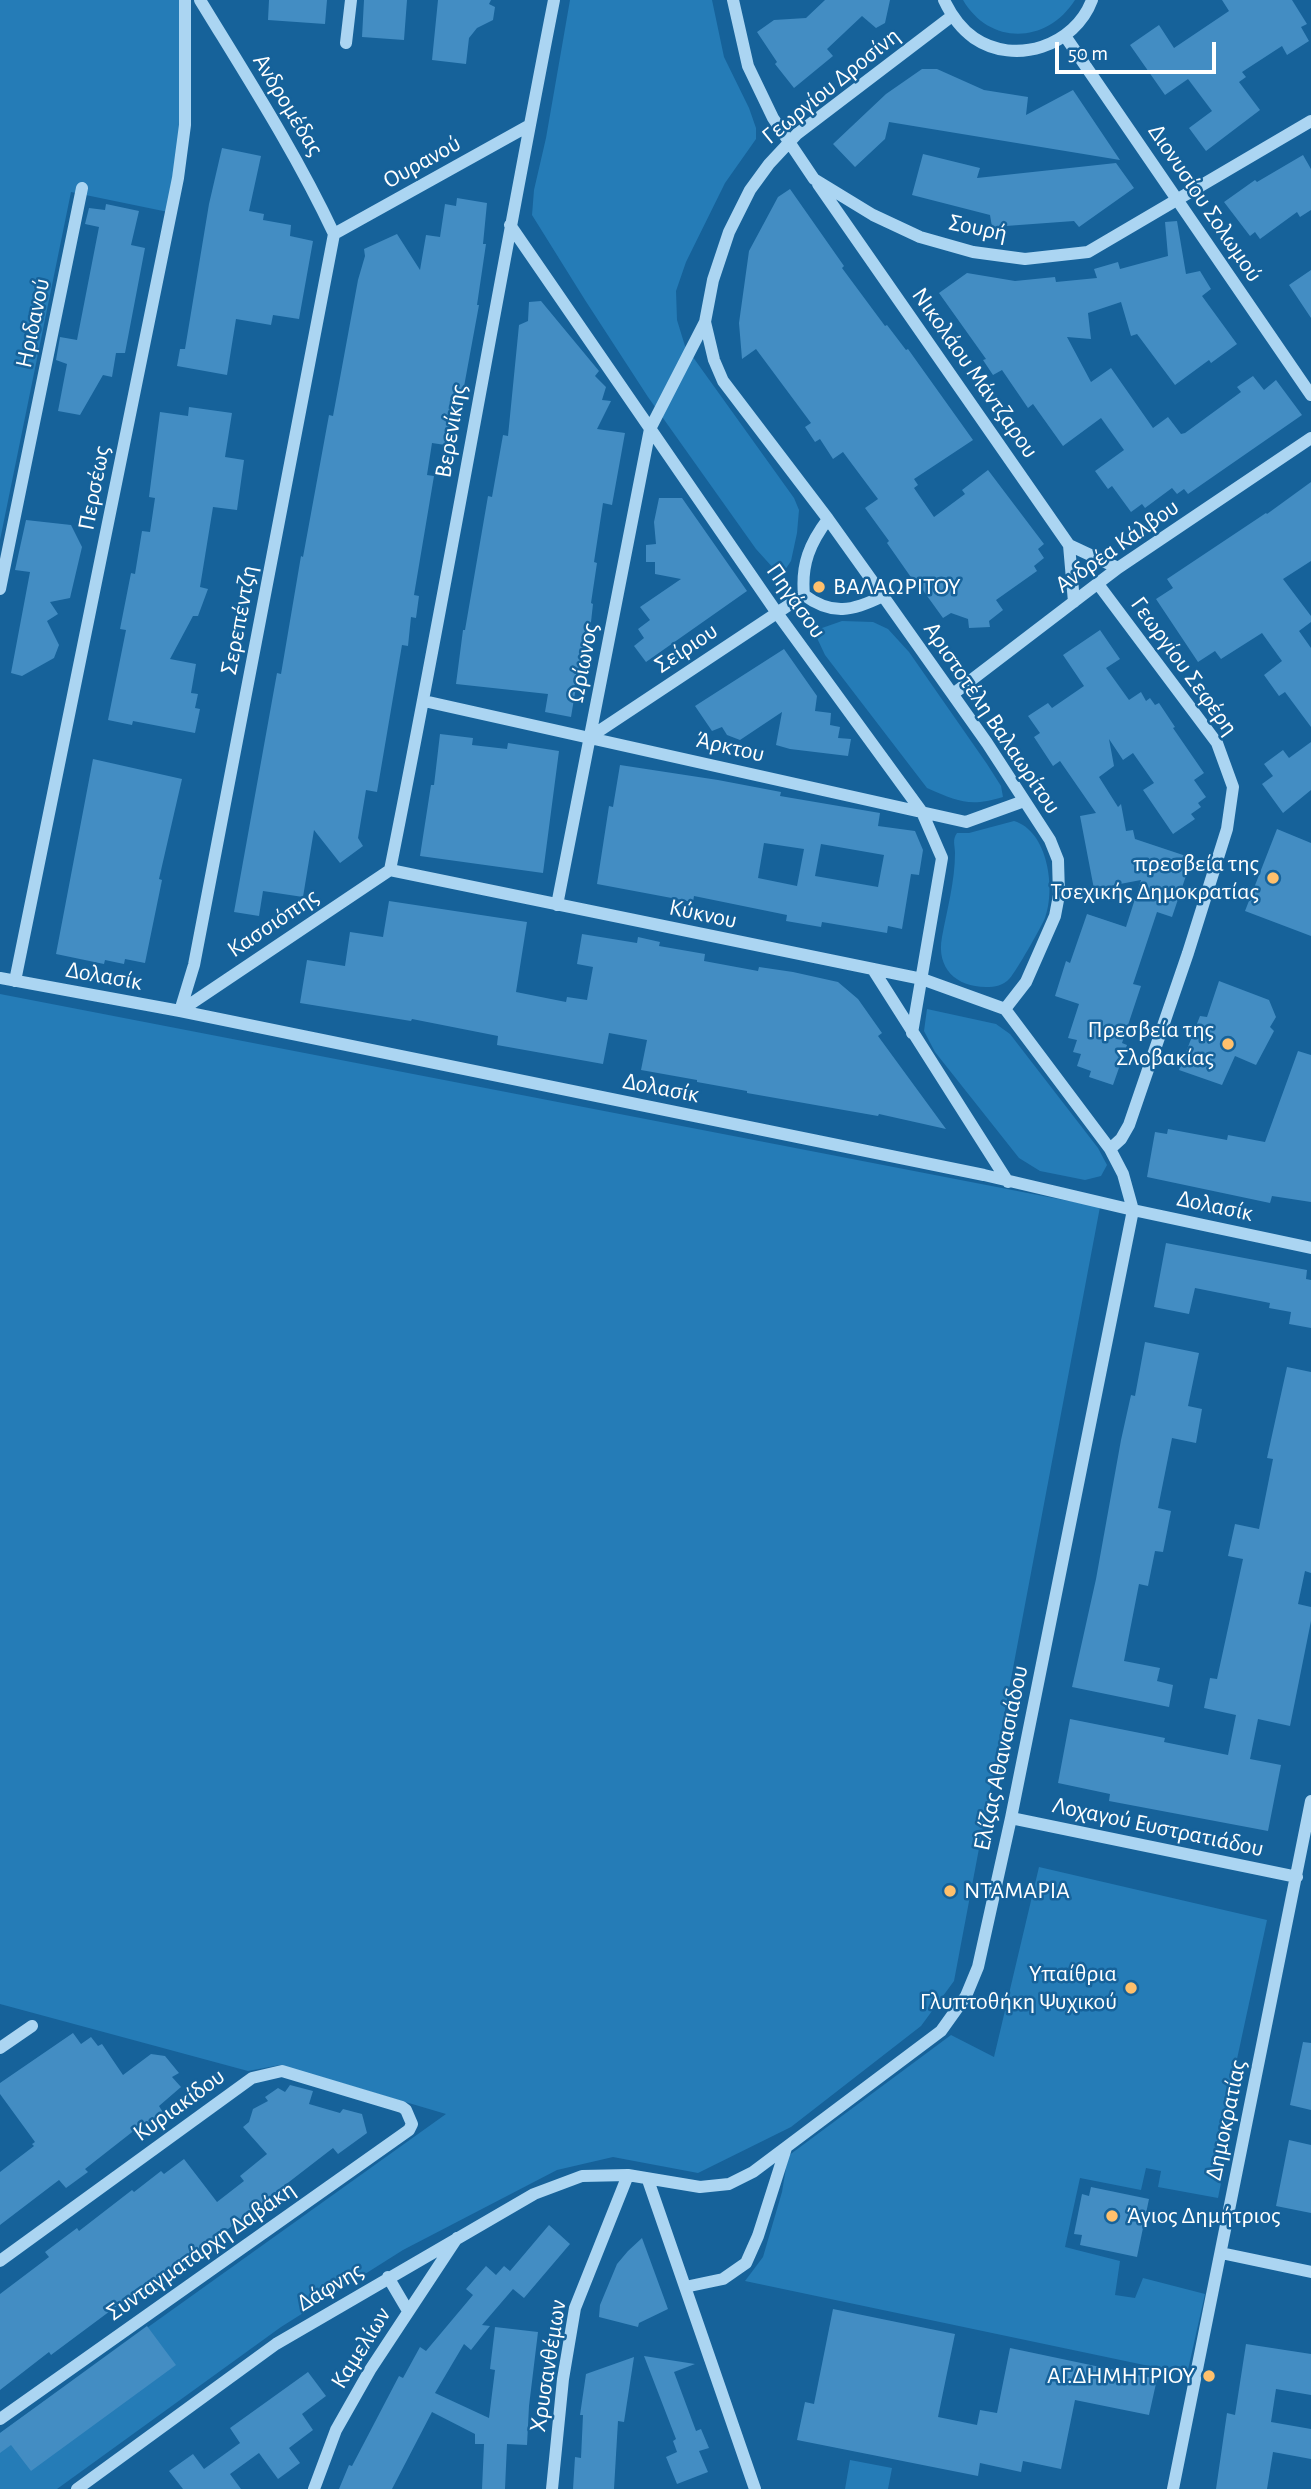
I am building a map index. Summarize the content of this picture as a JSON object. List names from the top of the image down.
{
  "streets": {
    "street": [
      "Γεωργίου Δροσίνη",
      "Ανδρομέδας",
      "Ουρανού",
      "Διονυσίου Σολωμού",
      "Σουρή",
      "Ηριδανού",
      "Νικολάου Μάντζαρου",
      "Βερενίκης",
      "Περσέως",
      "Ανδρέα Κάλβου",
      "Πηγάσου",
      "Σερεπέντζη",
      "Σείριου",
      "Ωρίωνος",
      "Γεωργίου Σεφέρη",
      "Αριστοτέλη Βαλαωρίτου",
      "Άρκτου",
      "Κύκνου",
      "Κασσιόπης",
      "Δολασίκ",
      "Ελίζας Αθανασιάδου",
      "Λοχαγού Ευστρατιάδου",
      "Κυριακίδου",
      "Δημοκρατίας",
      "Συνταγματάρχη Δαβάκη",
      "Δάφνης",
      "Καμελίων",
      "Χρυσανθέμων"
    ]
  },
  "crossings": [
    ["Γεωργίου Δροσίνη", "Σουρή"],
    ["Γεωργίου Δροσίνη", "Πηγάσου"],
    ["Γεωργίου Δροσίνη", "Ωρίωνος"],
    ["Γεωργίου Δροσίνη", "Αριστοτέλη Βαλαωρίτου"],
    ["Ανδρομέδας", "Ουρανού"],
    ["Ανδρομέδας", "Σερεπέντζη"],
    ["Ουρανού", "Βερενίκης"],
    ["Ουρανού", "Σερεπέντζη"],
    ["Διονυσίου Σολωμού", "Σουρή"],
    ["Σουρή", "Νικολάου Μάντζαρου"],
    ["Νικολάου Μάντζαρου", "Ανδρέα Κάλβου"],
    ["Βερενίκης", "Πηγάσου"],
    ["Βερενίκης", "Άρκτου"],
    ["Βερενίκης", "Κύκνου"],
    ["Βερενίκης", "Κασσιόπης"],
    ["Περσέως", "Δολασίκ"],
    ["Ανδρέα Κάλβου", "Γεωργίου Σεφέρη"],
    ["Ανδρέα Κάλβου", "Αριστοτέλη Βαλαωρίτου"],
    ["Πηγάσου", "Σείριου"],
    ["Πηγάσου", "Ωρίωνος"],
    ["Πηγάσου", "Άρκτου"],
    ["Πηγάσου", "Κύκνου"],
    ["Σερεπέντζη", "Κασσιόπης"],
    ["Σερεπέντζη", "Δολασίκ"],
    ["Σείριου", "Ωρίωνος"],
    ["Σείριου", "Άρκτου"],
    ["Ωρίωνος", "Άρκτου"],
    ["Ωρίωνος", "Κύκνου"],
    ["Αριστοτέλη Βαλαωρίτου", "Άρκτου"],
    ["Αριστοτέλη Βαλαωρίτου", "Κύκνου"],
    ["Κύκνου", "Κασσιόπης"],
    ["Κασσιόπης", "Δολασίκ"],
    ["Δολασίκ", "Ελίζας Αθανασιάδου"],
    ["Ελίζας Αθανασιάδου", "Λοχαγού Ευστρατιάδου"],
    ["Ελίζας Αθανασιάδου", "Δάφνης"],
    ["Ελίζας Αθανασιάδου", "Χρυσανθέμων"],
    ["Λοχαγού Ευστρατιάδου", "Δημοκρατίας"],
    ["Κυριακίδου", "Συνταγματάρχη Δαβάκη"],
    ["Δάφνης", "Καμελίων"],
    ["Δάφνης", "Χρυσανθέμων"]
  ],
  "places": [
    "ΒΑΛΑΩΡΙΤΟΥ",
    "πρεσβεία της Τσεχικής Δημοκρατίας",
    "Πρεσβεία της Σλοβακίας",
    "ΝΤΑΜΑΡΙΑ",
    "Υπαίθρια Γλυπτοθήκη Ψυχικού",
    "Άγιος Δημήτριος",
    "ΑΓ.ΔΗΜΗΤΡΙΟΥ"
  ],
  "scale_bar": "50 m"
}
